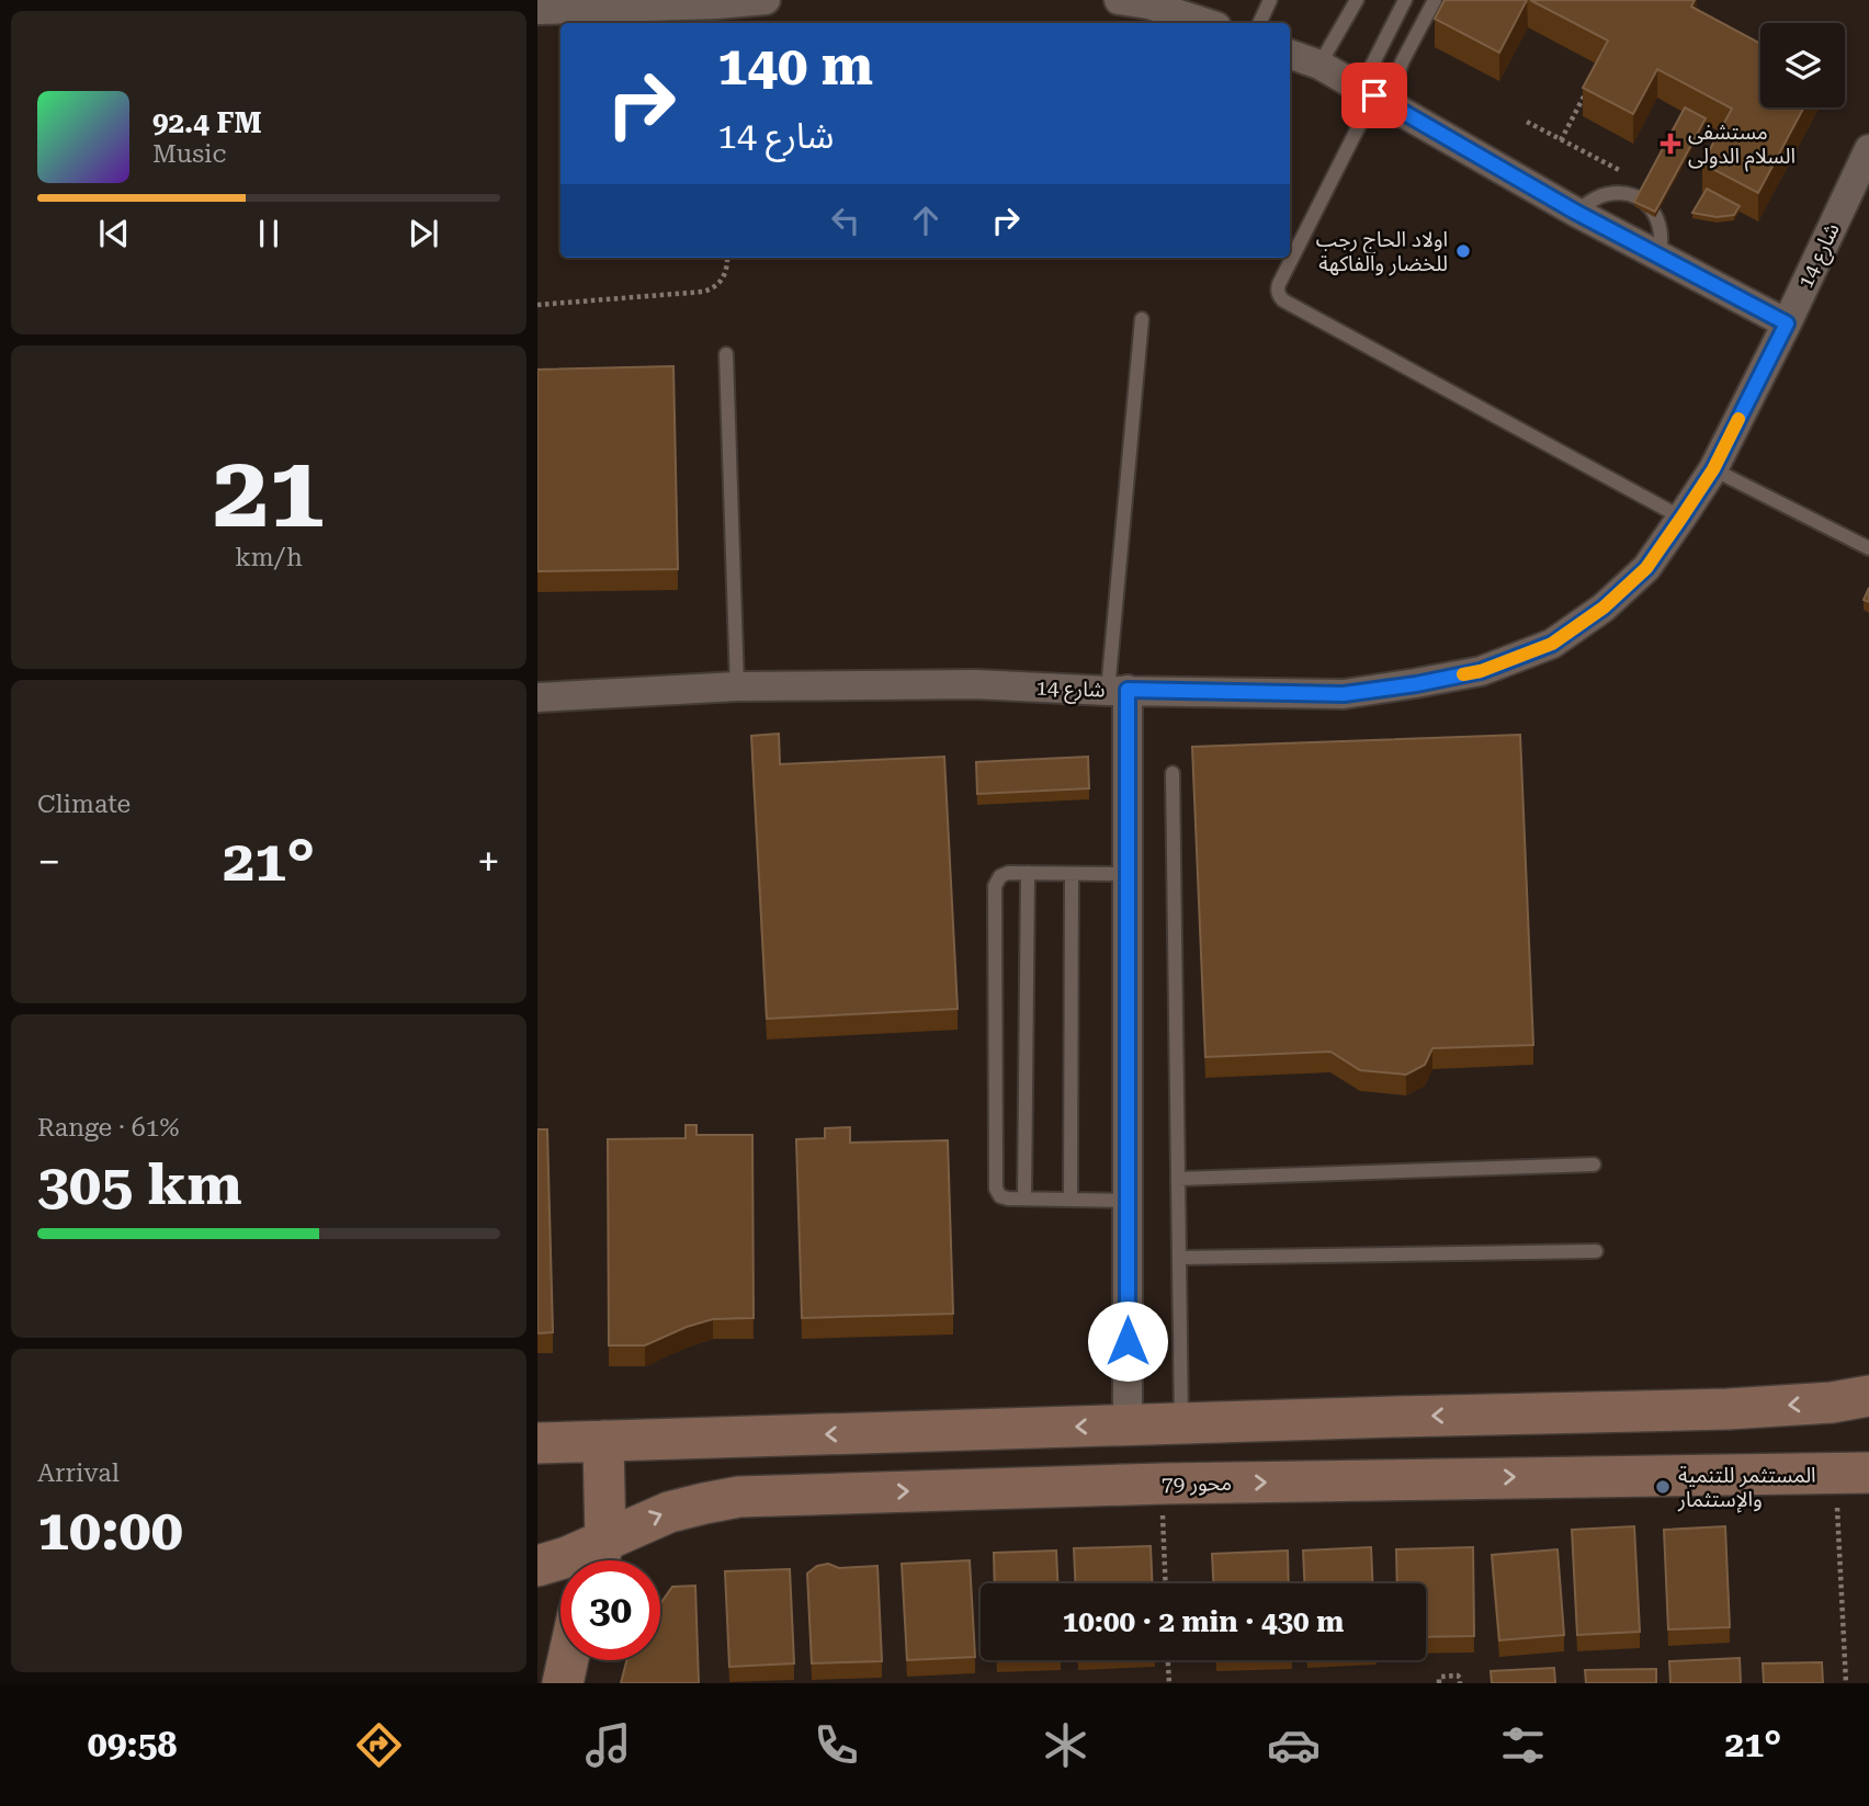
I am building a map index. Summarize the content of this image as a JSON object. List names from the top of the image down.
{
  "streets": {
    "main road": ["محور 79"],
    "street": ["شارع 14"]
  },
  "places": {
    "health": ["مستشفى السلام الدولى"],
    "other": ["اولاد الحاج رجب للخضار والفاكهة", "المستثمر للتنمية والإستثمار"]
  },
  "page": {
    "turn": ["140 m", "شارع 14"],
    "song": ["92.4 FM", "Music"],
    "tile": [
      ["21", "km/h"],
      "Climate",
      ["Range · 61%", "305 km"],
      ["Arrival", "10:00"]
    ],
    "heat": ["−", "21°", "+"],
    "limit": "30",
    "trip": "10:00 · 2 min · 430 m",
    "tabs": ["09:58", "21°"]
  }
}
